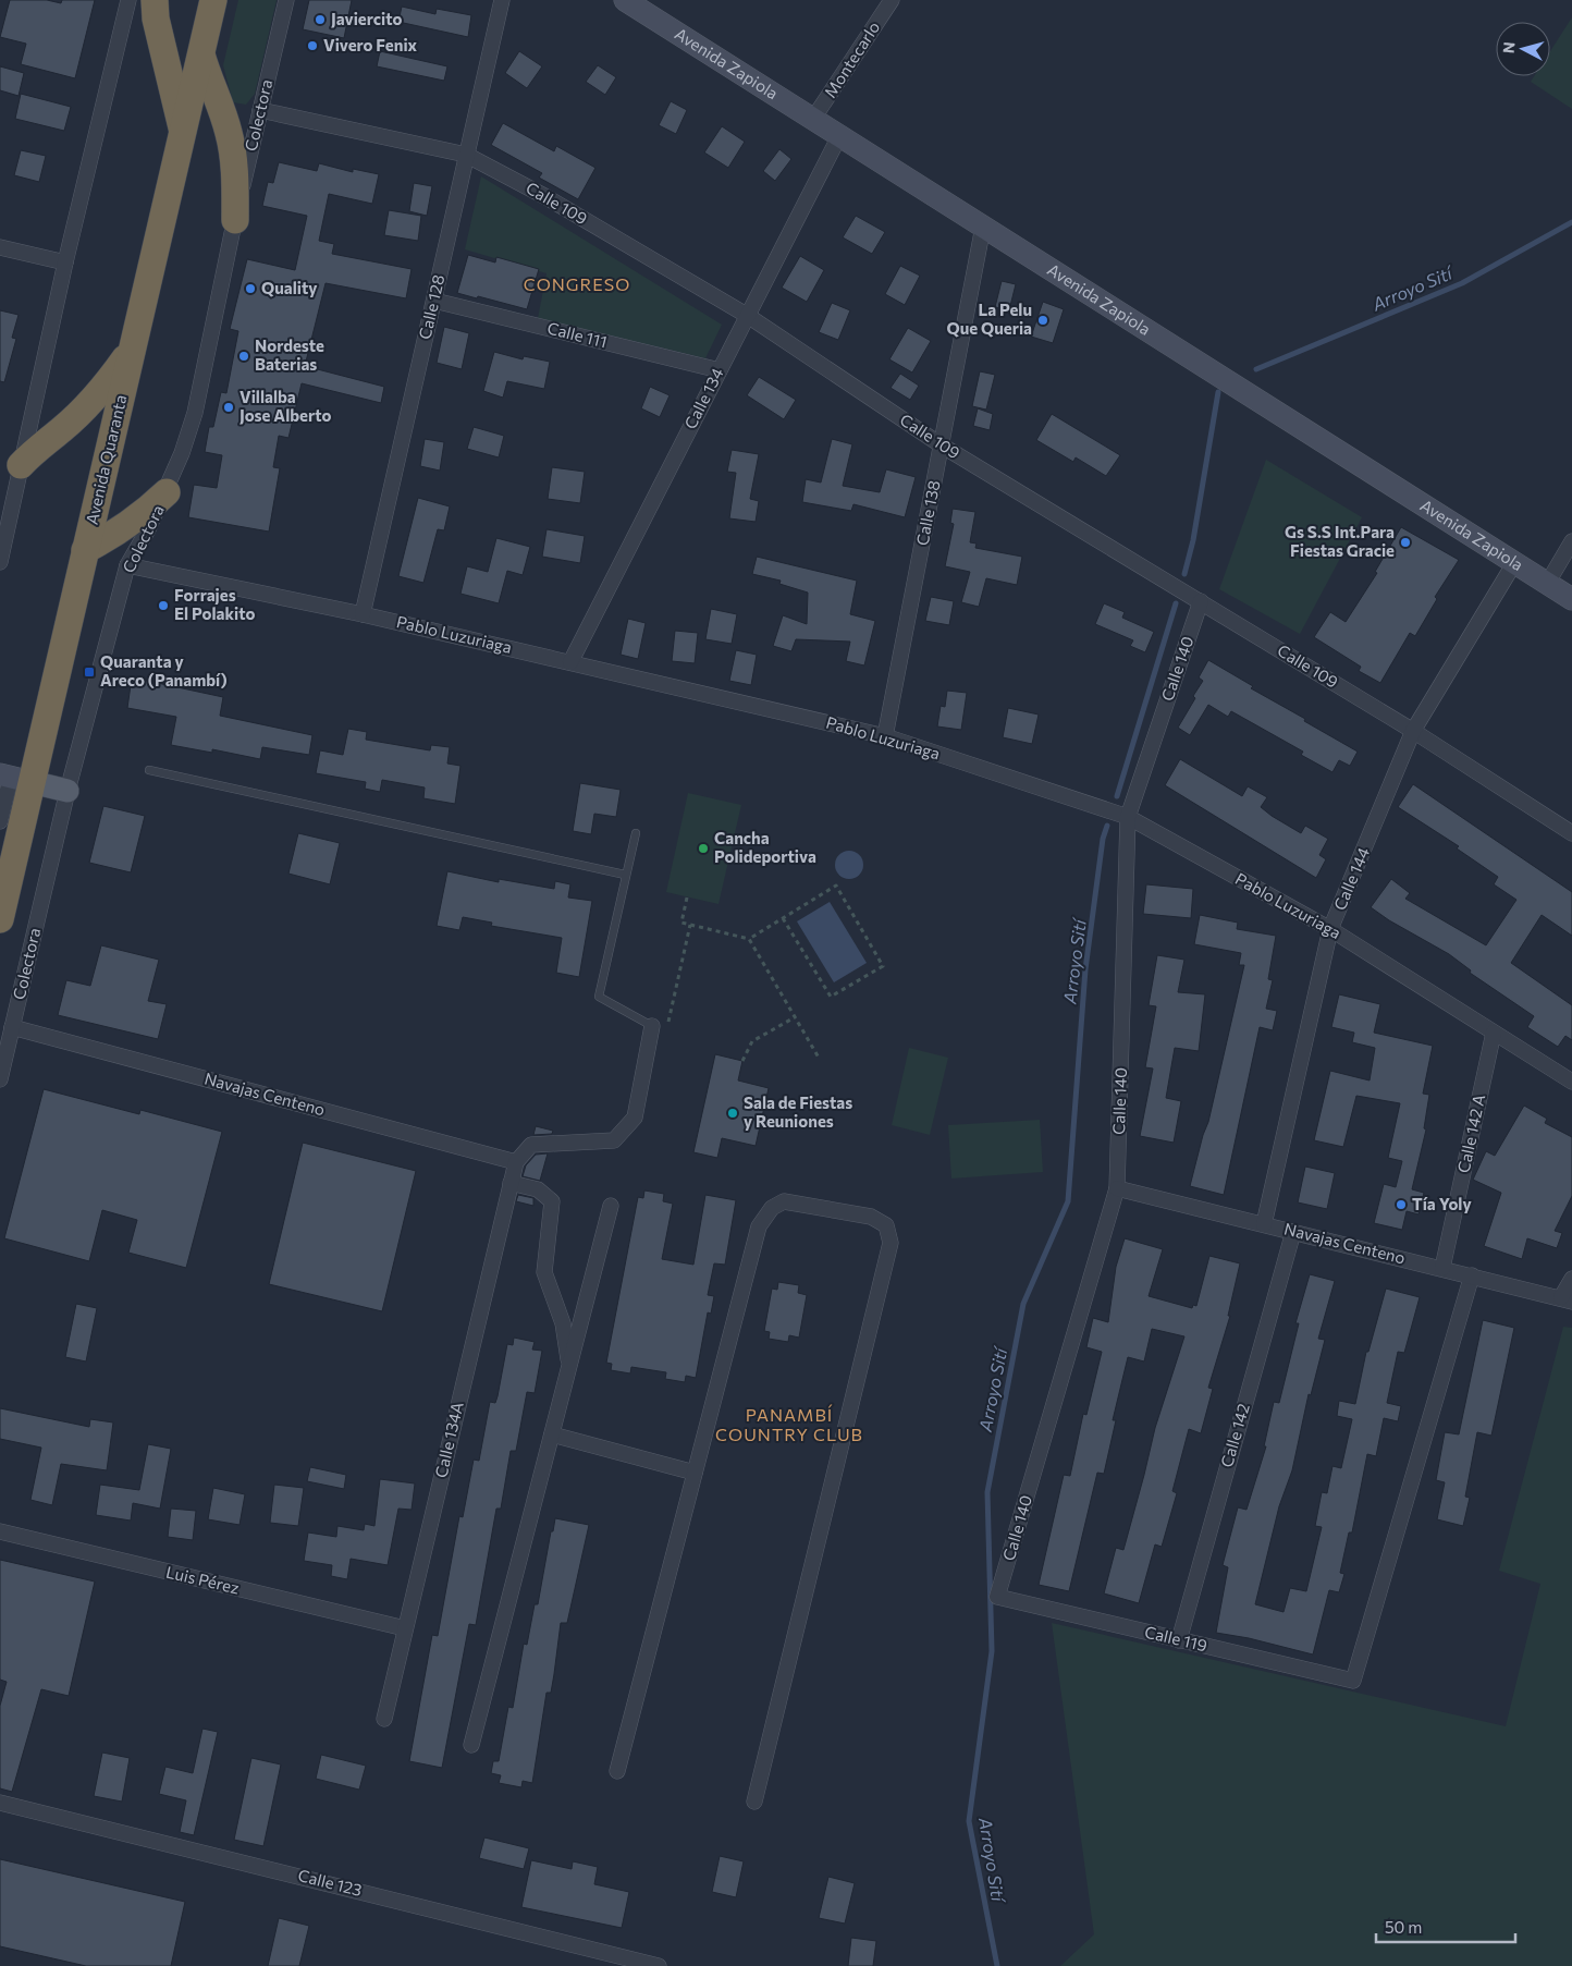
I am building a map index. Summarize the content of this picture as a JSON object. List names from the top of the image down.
{
  "streets": {
    "highway": ["Avenida Quaranta"],
    "main road": ["Avenida Zapiola"],
    "street": [
      "Montecarlo",
      "Colectora",
      "Calle 109",
      "Calle 128",
      "Calle 111",
      "Calle 134",
      "Calle 138",
      "Pablo Luzuriaga",
      "Calle 140",
      "Calle 144",
      "Navajas Centeno",
      "Calle 142 A",
      "Calle 142",
      "Calle 134A",
      "Luis Pérez",
      "Calle 119",
      "Calle 123"
    ]
  },
  "crossings": [
    ["Montecarlo", "Avenida Zapiola"],
    ["Avenida Zapiola", "Calle 134"],
    ["Avenida Zapiola", "Calle 138"],
    ["Avenida Zapiola", "Calle 144"],
    ["Colectora", "Calle 109"],
    ["Colectora", "Pablo Luzuriaga"],
    ["Colectora", "Navajas Centeno"],
    ["Calle 109", "Calle 128"],
    ["Calle 109", "Calle 134"],
    ["Calle 109", "Calle 138"],
    ["Calle 109", "Calle 140"],
    ["Calle 109", "Calle 144"],
    ["Calle 128", "Calle 111"],
    ["Calle 128", "Pablo Luzuriaga"],
    ["Calle 111", "Calle 134"],
    ["Calle 134", "Pablo Luzuriaga"],
    ["Calle 138", "Pablo Luzuriaga"],
    ["Pablo Luzuriaga", "Calle 140"],
    ["Pablo Luzuriaga", "Calle 144"],
    ["Pablo Luzuriaga", "Calle 142 A"],
    ["Calle 140", "Navajas Centeno"],
    ["Calle 140", "Calle 119"],
    ["Calle 144", "Navajas Centeno"],
    ["Navajas Centeno", "Calle 142 A"],
    ["Navajas Centeno", "Calle 142"],
    ["Navajas Centeno", "Calle 134A"],
    ["Navajas Centeno", "Calle 119"],
    ["Calle 142", "Calle 119"],
    ["Calle 134A", "Luis Pérez"]
  ],
  "districts": ["CONGRESO", "PANAMBÍ COUNTRY CLUB"],
  "water": ["Arroyo Sití"],
  "places": {
    "other": [
      "Javiercito",
      "Vivero Fenix",
      "Quality",
      "La Pelu Que Queria",
      "Nordeste Baterias",
      "Villalba Jose Alberto",
      "Gs S.S Int.Para Fiestas Gracie",
      "Forrajes El Polakito",
      "Cancha Polideportiva",
      "Sala de Fiestas y Reuniones",
      "Tía Yoly"
    ],
    "transit": ["Quaranta y Areco (Panambí)"]
  },
  "scale_bar": "50 m",
  "north": "left"
}
